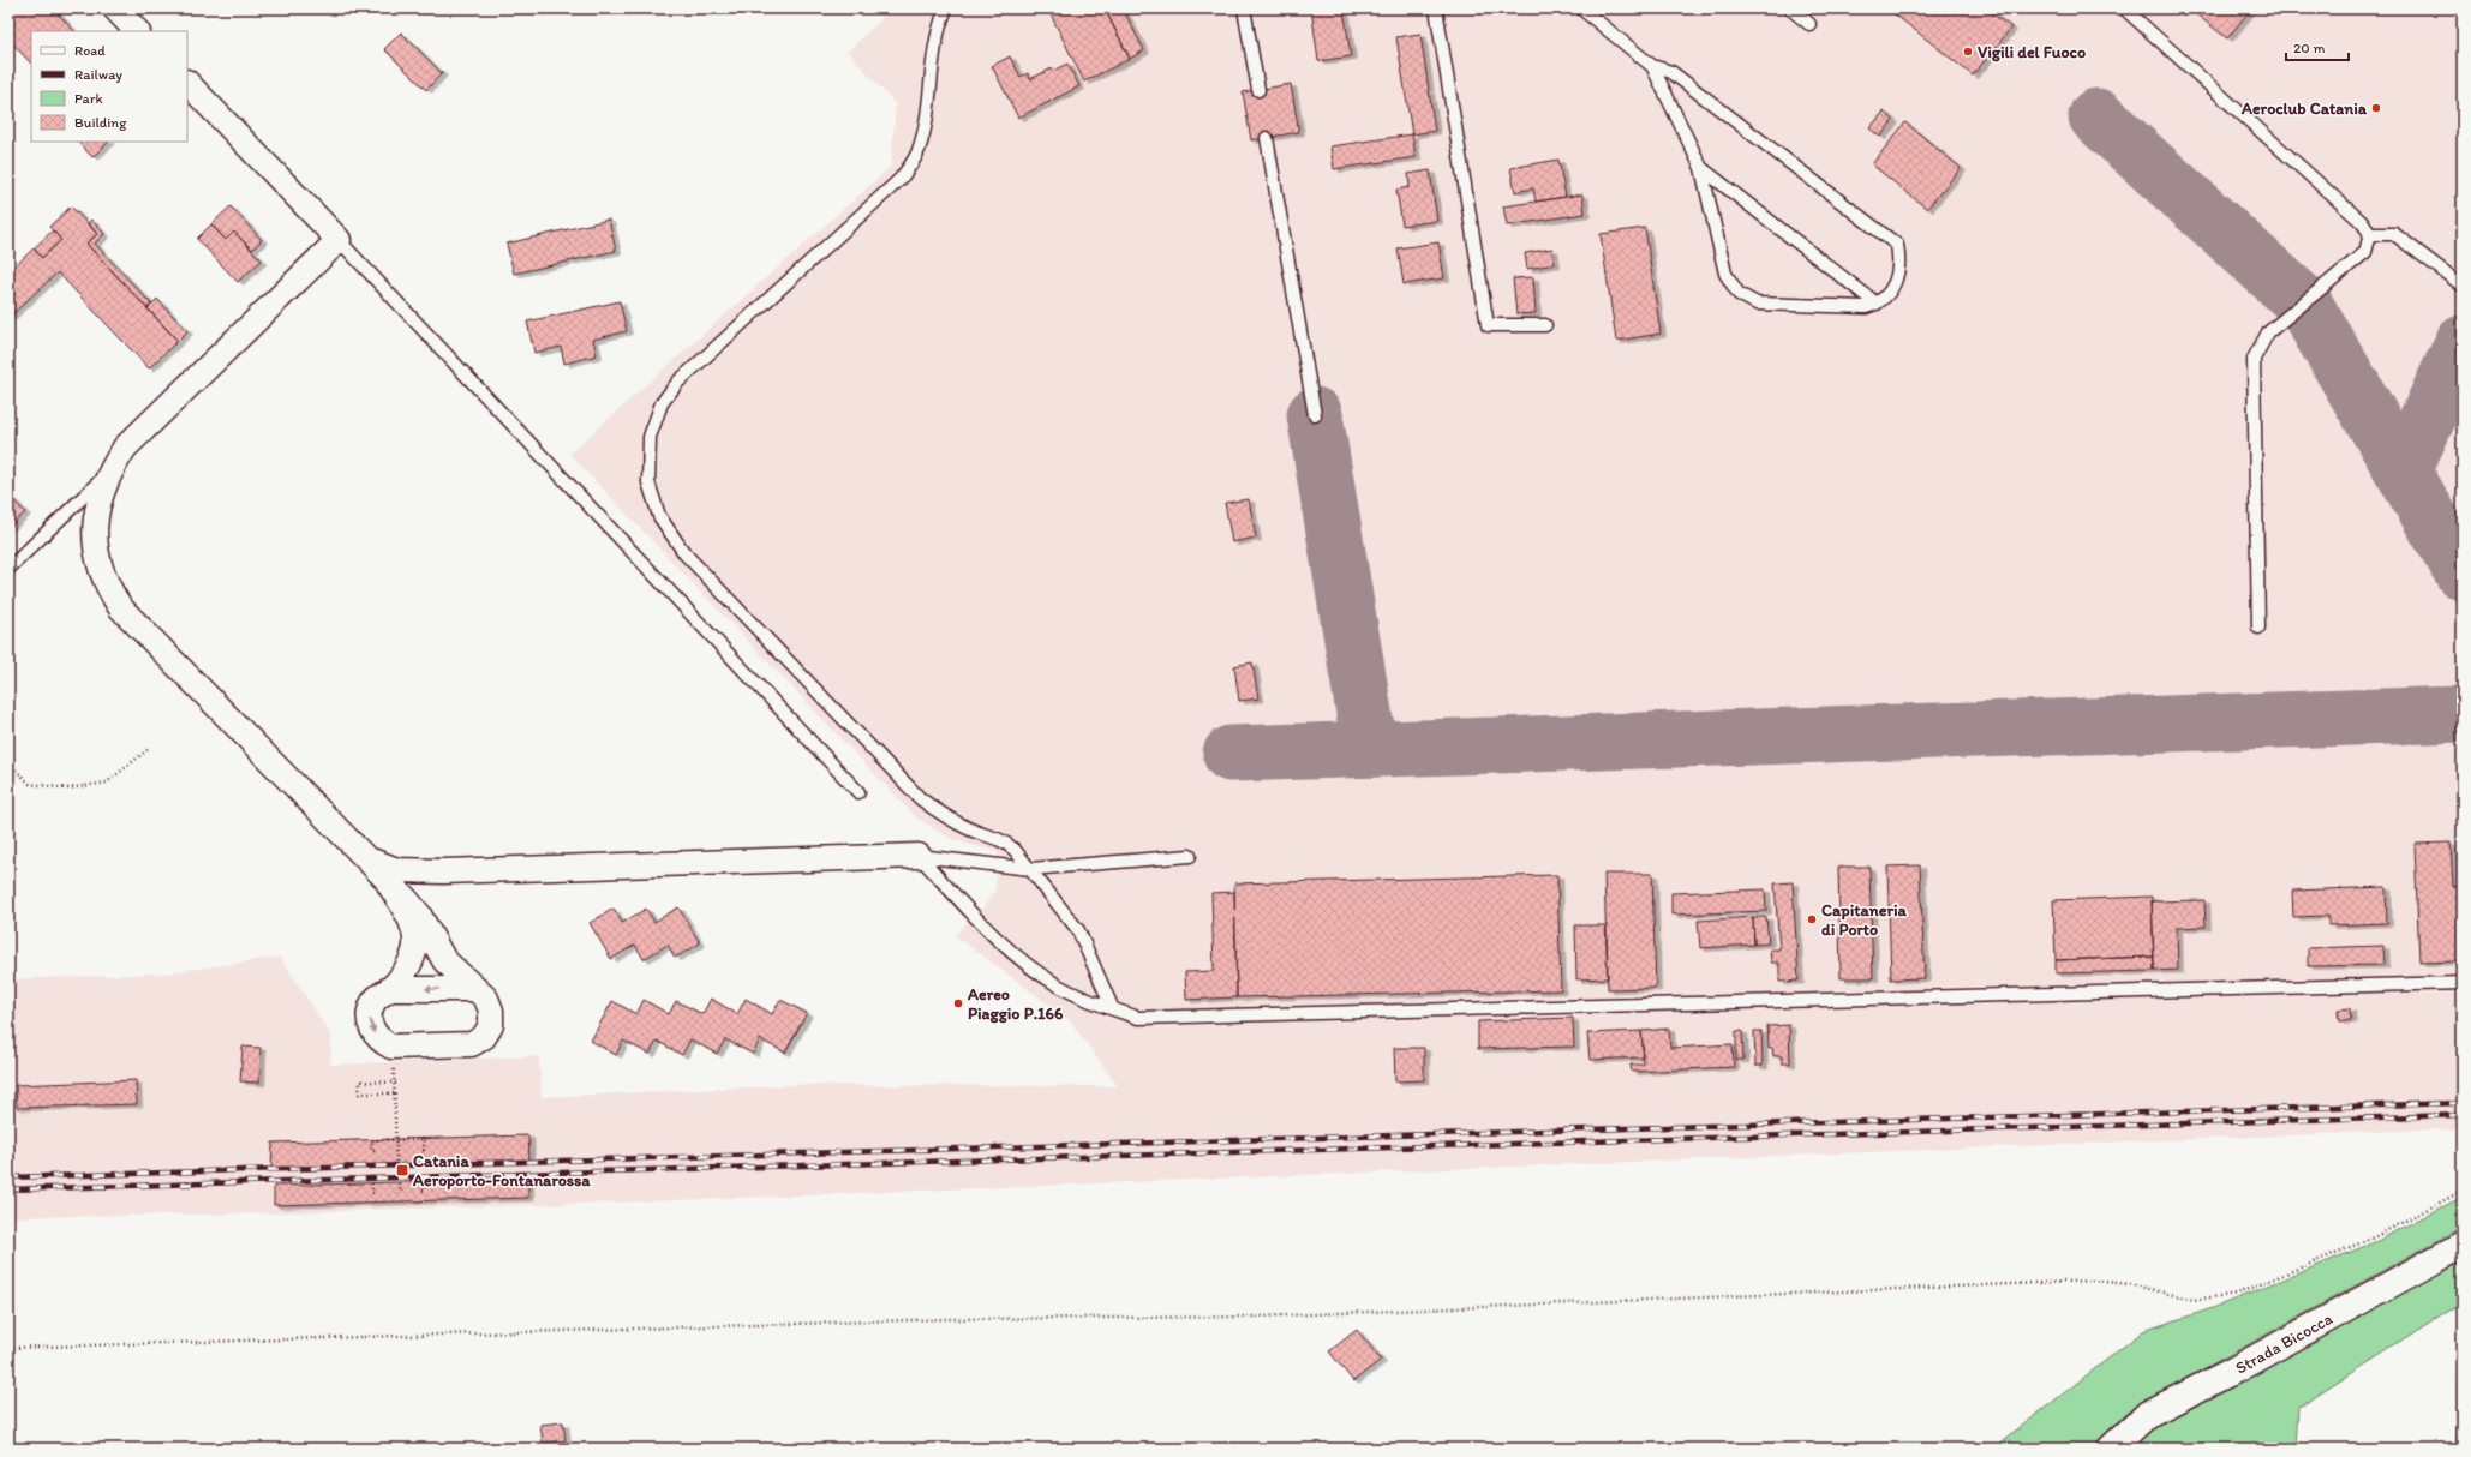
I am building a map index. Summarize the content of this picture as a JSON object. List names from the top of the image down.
{
  "streets": {
    "main road": ["Strada Bicocca"]
  },
  "places": {
    "other": [
      "Vigili del Fuoco",
      "Aeroclub Catania",
      "Capitaneria di Porto",
      "Aereo Piaggio P.166"
    ],
    "transit": ["Catania Aeroporto-Fontanarossa"]
  },
  "legend": [
    "Road",
    "Railway",
    "Park",
    "Building"
  ],
  "scale_bar": "20 m"
}
